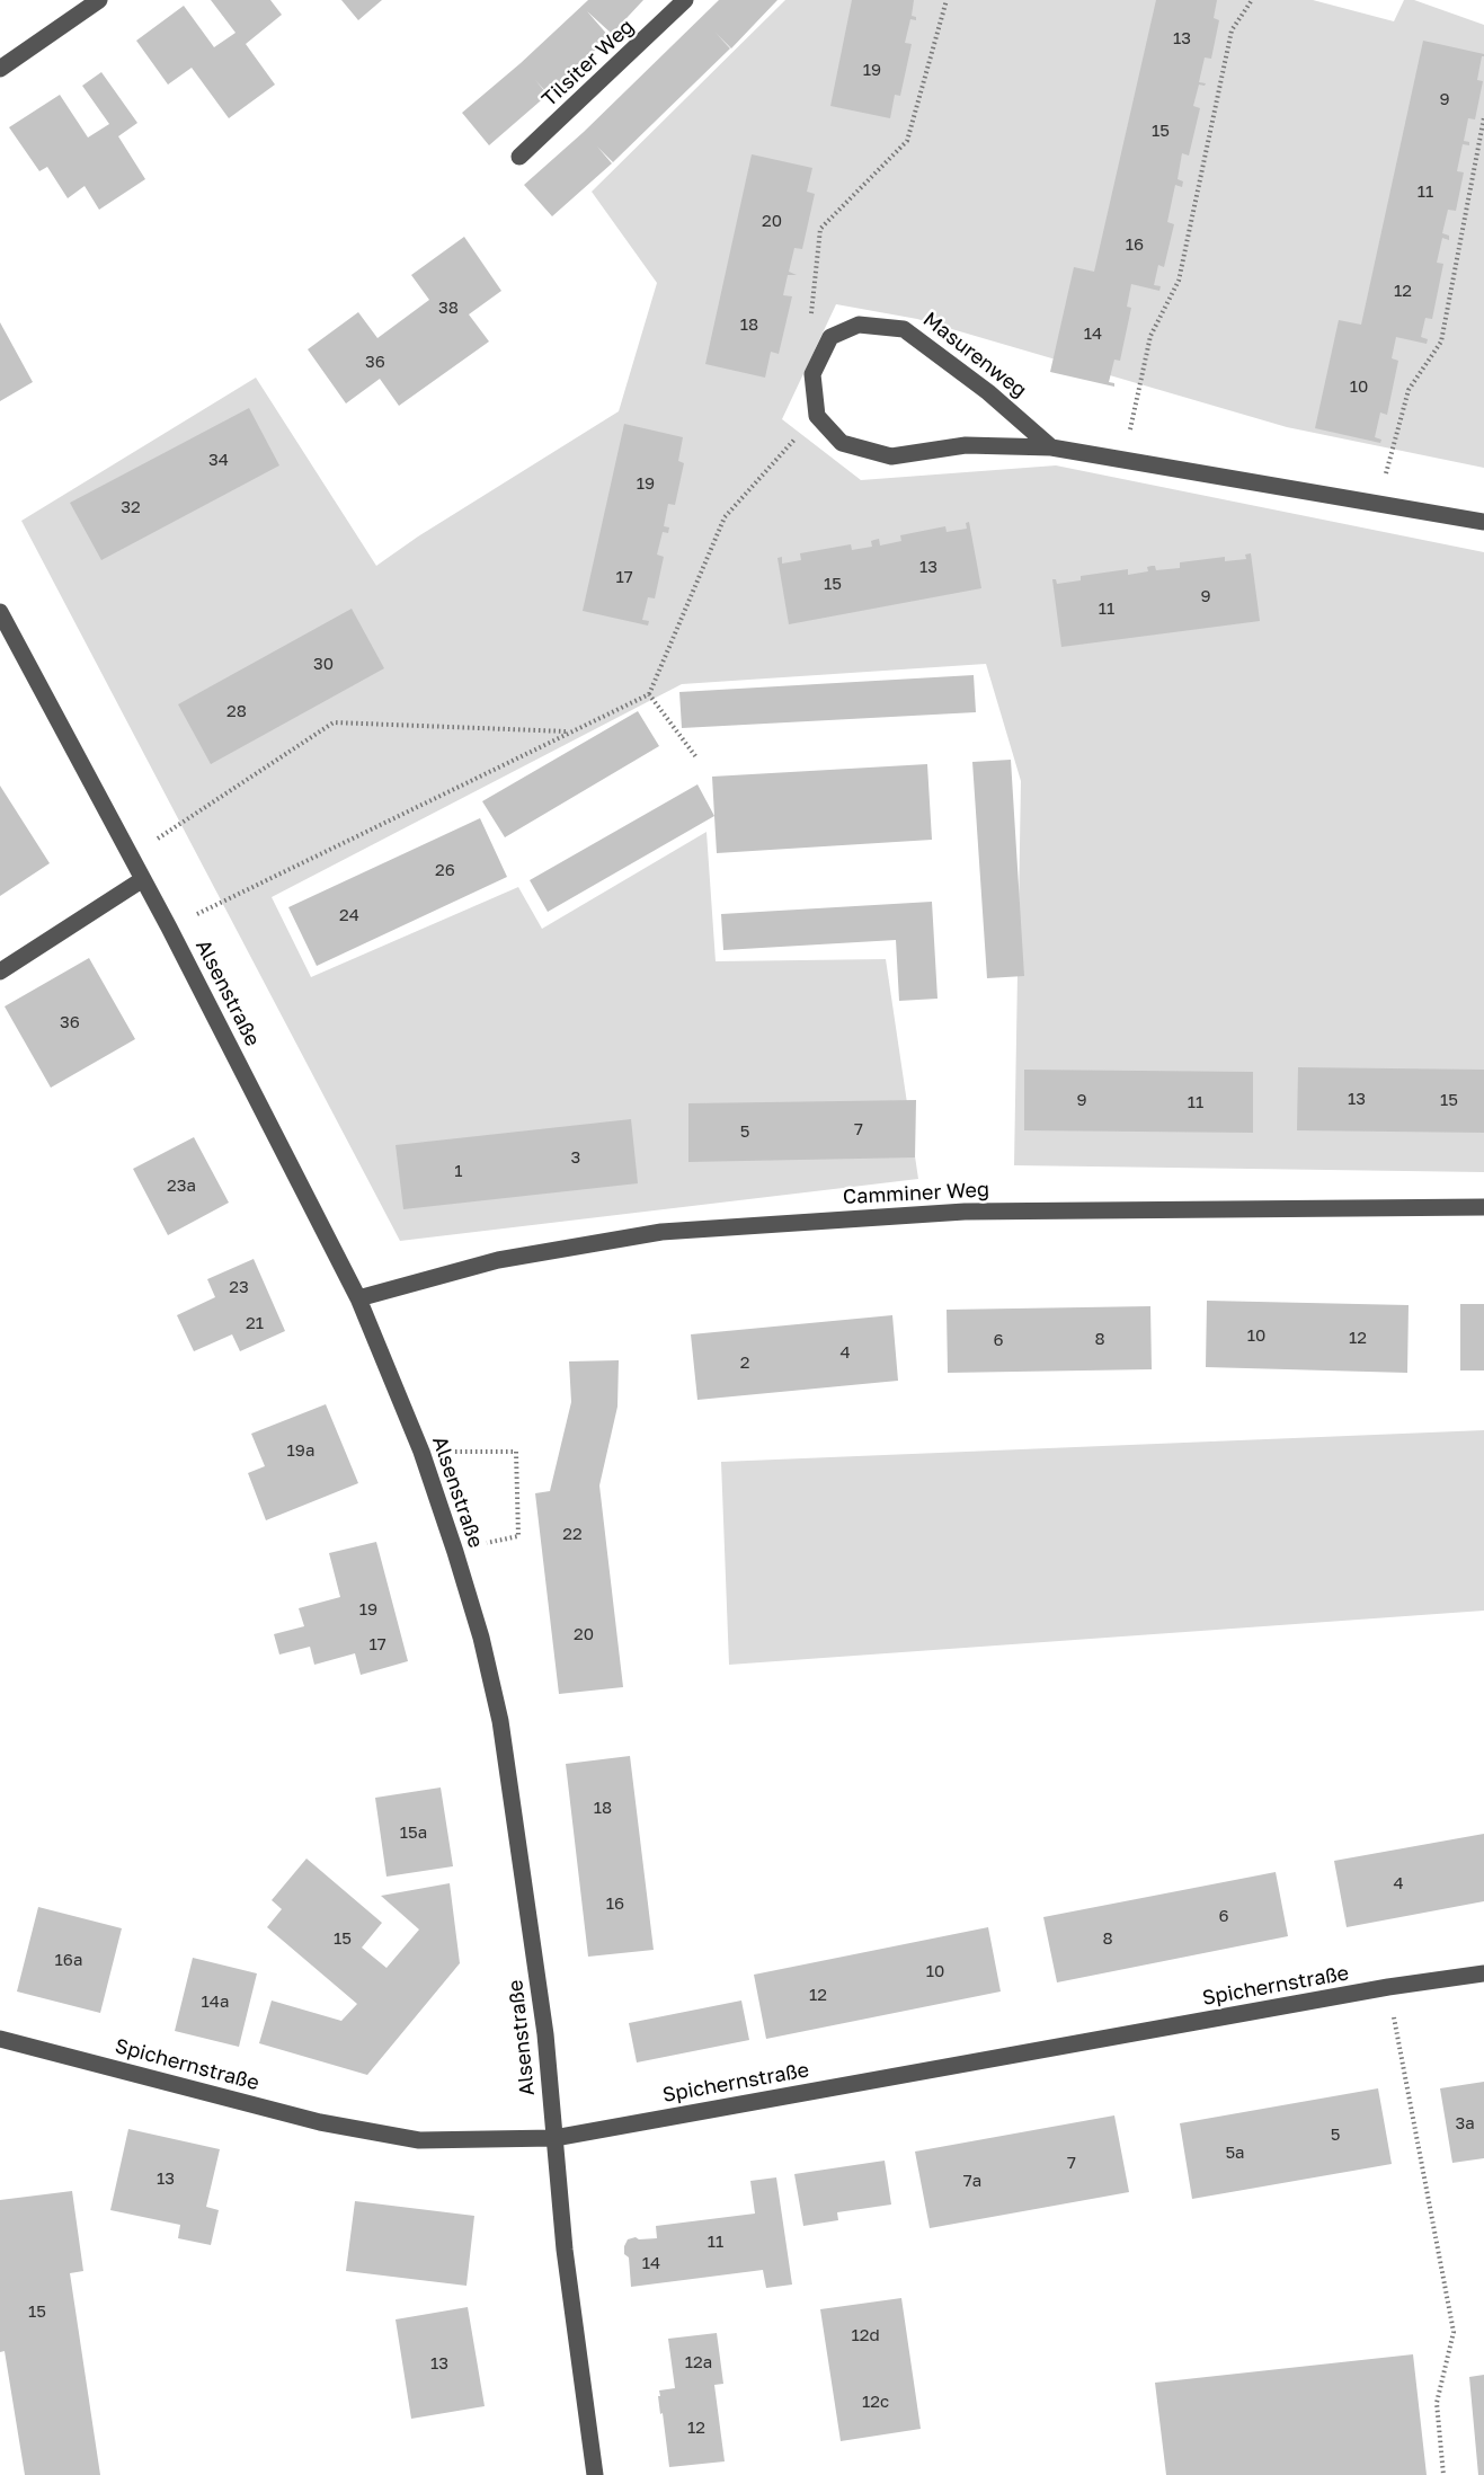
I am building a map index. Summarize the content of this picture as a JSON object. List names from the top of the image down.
{
  "streets": {
    "street": [
      "Tilsiter Weg",
      "Masurenweg",
      "Alsenstraße",
      "Camminer Weg",
      "Spichernstraße"
    ]
  },
  "crossings": [
    ["Alsenstraße", "Camminer Weg"],
    ["Alsenstraße", "Spichernstraße"]
  ],
  "house_numbers": [
    "13",
    "19",
    "9",
    "15",
    "11",
    "20",
    "16",
    "12",
    "38",
    "18",
    "14",
    "36",
    "10",
    "34",
    "19",
    "32",
    "13",
    "17",
    "15",
    "9",
    "11",
    "30",
    "28",
    "26",
    "24",
    "36",
    "13",
    "9",
    "15",
    "11",
    "7",
    "5",
    "3",
    "1",
    "23a",
    "23",
    "21",
    "10",
    "12",
    "8",
    "6",
    "4",
    "2",
    "19a",
    "22",
    "19",
    "20",
    "17",
    "18",
    "15a",
    "4",
    "16",
    "6",
    "15",
    "8",
    "16a",
    "10",
    "12",
    "14a",
    "3a",
    "5",
    "5a",
    "7",
    "13",
    "7a",
    "11",
    "14",
    "15",
    "12d",
    "12a",
    "13",
    "12c",
    "12"
  ]
}
